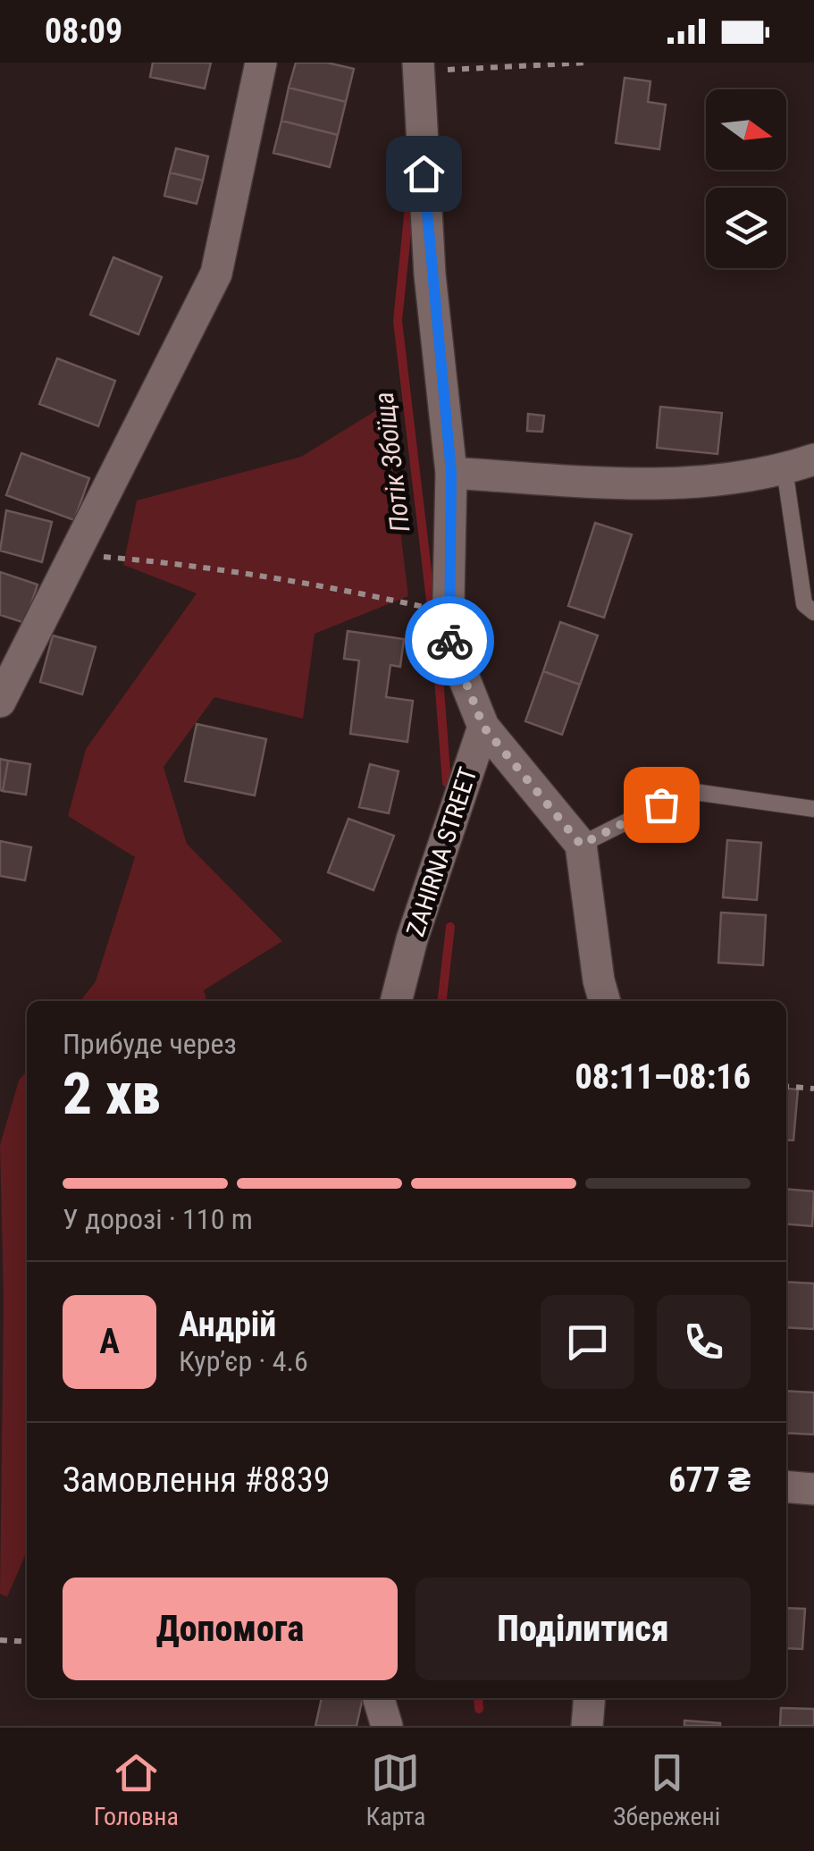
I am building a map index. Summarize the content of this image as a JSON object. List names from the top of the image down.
{
  "streets": {
    "street": ["ZAHIRNA STREET"]
  },
  "water": ["Потік Збоїща"],
  "north": "right",
  "page": {
    "status": "08:09",
    "heading": ["2 хв", "Прибуде через", "08:11–08:16"],
    "panel": [
      "Андрій",
      "Кур’єр · 4.6",
      "Замовлення #8839",
      "677 ₴"
    ],
    "bar": "У дорозі · 110 m",
    "round": "А",
    "buttons": ["Допомога", "Поділитися"],
    "tabs": ["Головна", "Карта", "Збережені"]
  }
}
